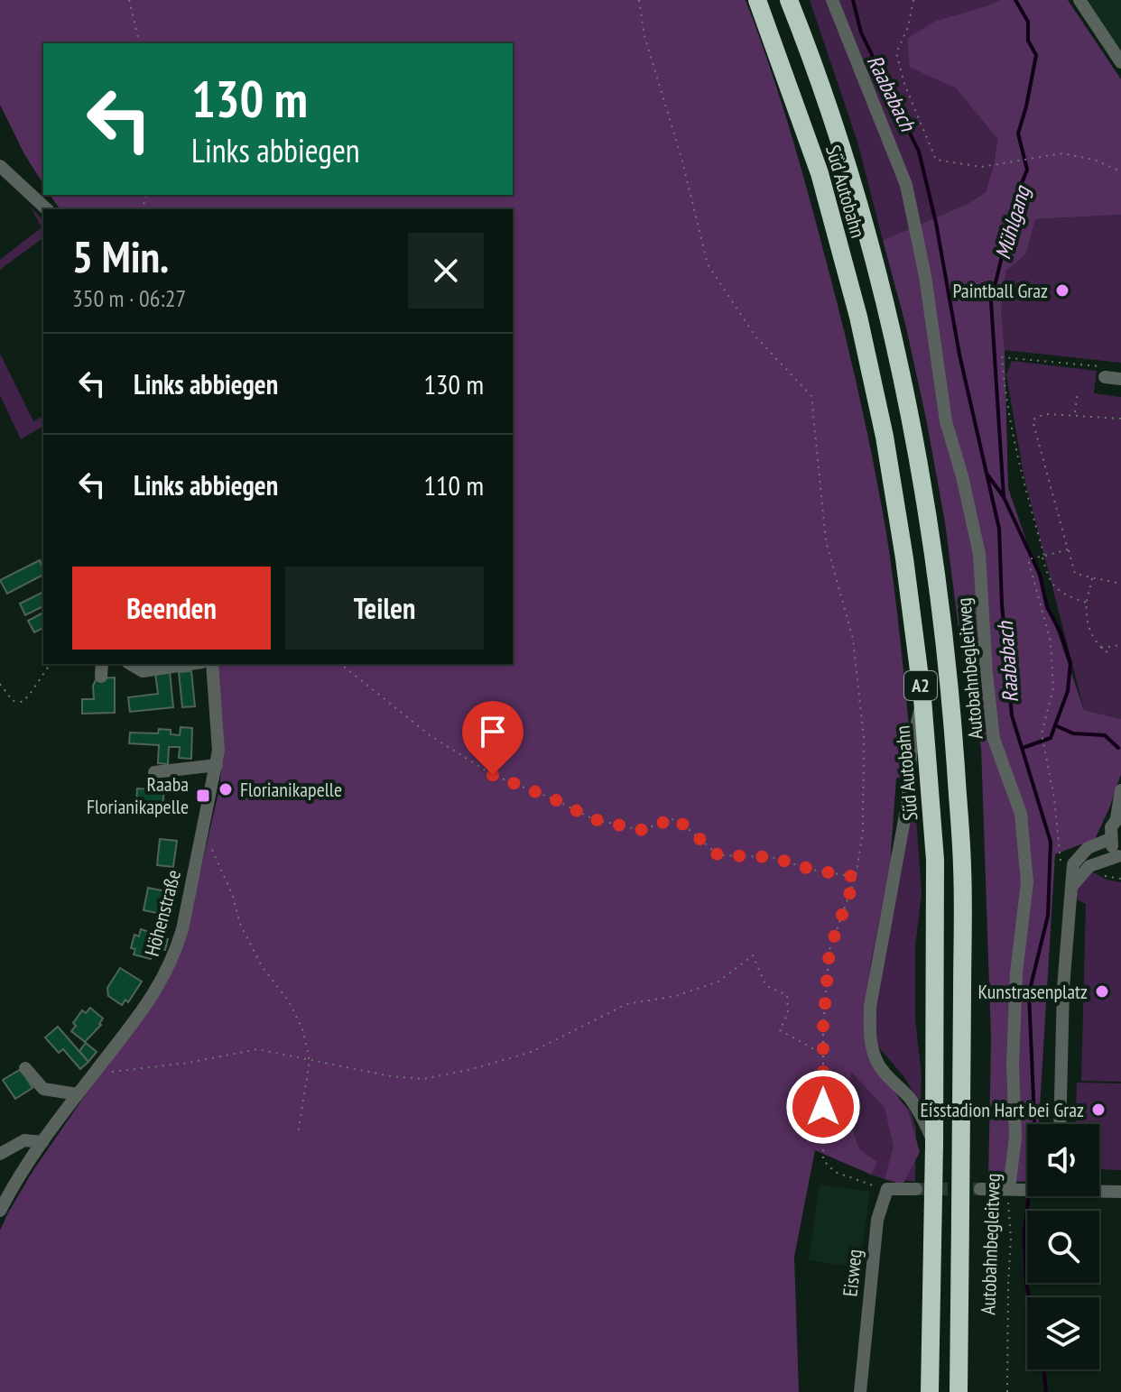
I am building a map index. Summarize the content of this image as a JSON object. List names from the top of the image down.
{
  "streets": {
    "highway": ["Süd Autobahn", "A2"],
    "street": ["Autobahnbegleitweg", "Höhenstraße", "Eisweg"]
  },
  "water": ["Raababach", "Mühlgang"],
  "places": {
    "other": [
      "Paintball Graz",
      "Florianikapelle",
      "Kunstrasenplatz",
      "Eisstadion Hart bei Graz"
    ],
    "transit": ["Raaba Florianikapelle"]
  },
  "page": {
    "turn": ["130 m", "Links abbiegen"],
    "heading": ["5 Min.", "350 m · 06:27"],
    "list": [
      {
        "name": "Links abbiegen",
        "value": "130 m"
      },
      {
        "name": "Links abbiegen",
        "value": "110 m"
      }
    ],
    "buttons": ["Beenden", "Teilen"]
  }
}
